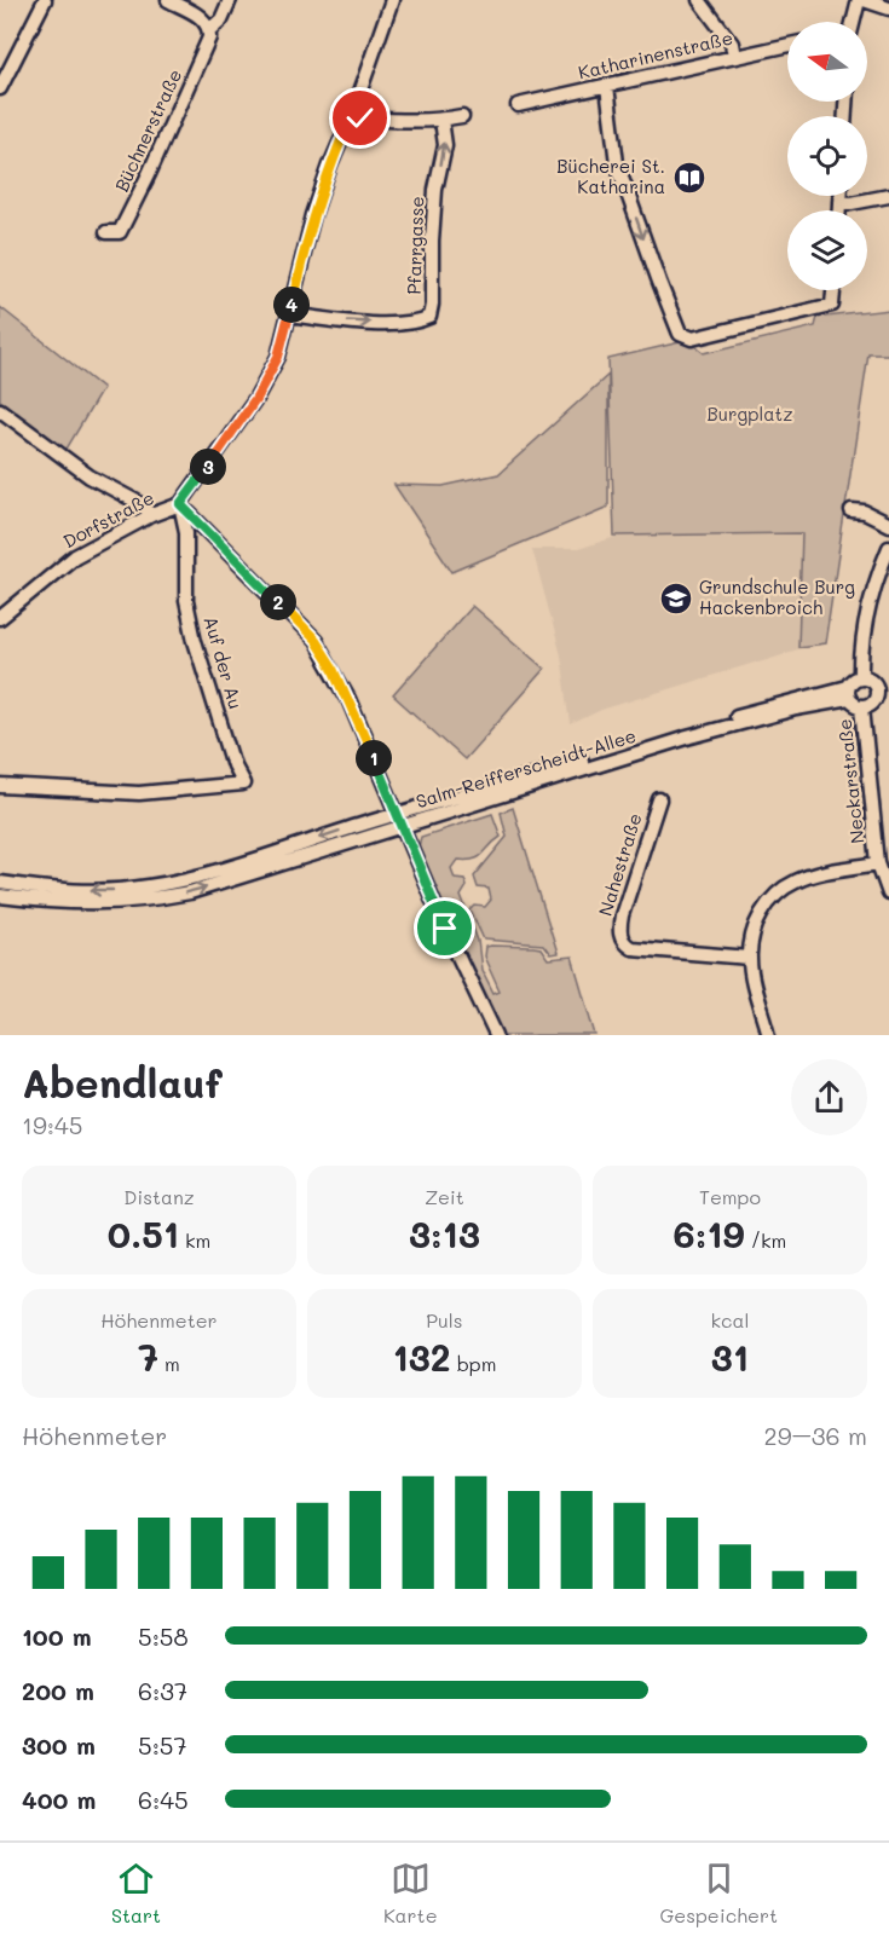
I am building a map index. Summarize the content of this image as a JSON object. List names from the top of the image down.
{
  "streets": {
    "street": [
      "Katharinenstraße",
      "Büchnerstraße",
      "Pfarrgasse",
      "Dorfstraße",
      "Auf der Au",
      "Salm-Reifferscheidt-Allee",
      "Neckarstraße",
      "Nahestraße"
    ]
  },
  "crossings": [
    ["Pfarrgasse", "Dorfstraße"],
    ["Dorfstraße", "Auf der Au"]
  ],
  "parks": ["Burgplatz"],
  "places": {
    "library": ["Bücherei St. Katharina"],
    "school or university": ["Grundschule Burg Hackenbroich"]
  },
  "north": "left",
  "page": {
    "pins": [
      "4",
      "3",
      "2",
      "1"
    ],
    "heading": ["Abendlauf", "19:45"],
    "stats": [
      ["Distanz", "0.51 km"],
      ["Zeit", "3:13"],
      ["Tempo", "6:19 /km"],
      ["Höhenmeter", "7 m"],
      ["Puls", "132 bpm"],
      ["kcal", "31"]
    ],
    "chart": ["Höhenmeter", "29–36 m"],
    "list": [
      {
        "name": "100 m",
        "note": "5:58"
      },
      {
        "name": "200 m",
        "note": "6:37"
      },
      {
        "name": "300 m",
        "note": "5:57"
      },
      {
        "name": "400 m",
        "note": "6:45"
      }
    ],
    "tabs": ["Start", "Karte", "Gespeichert"]
  }
}
